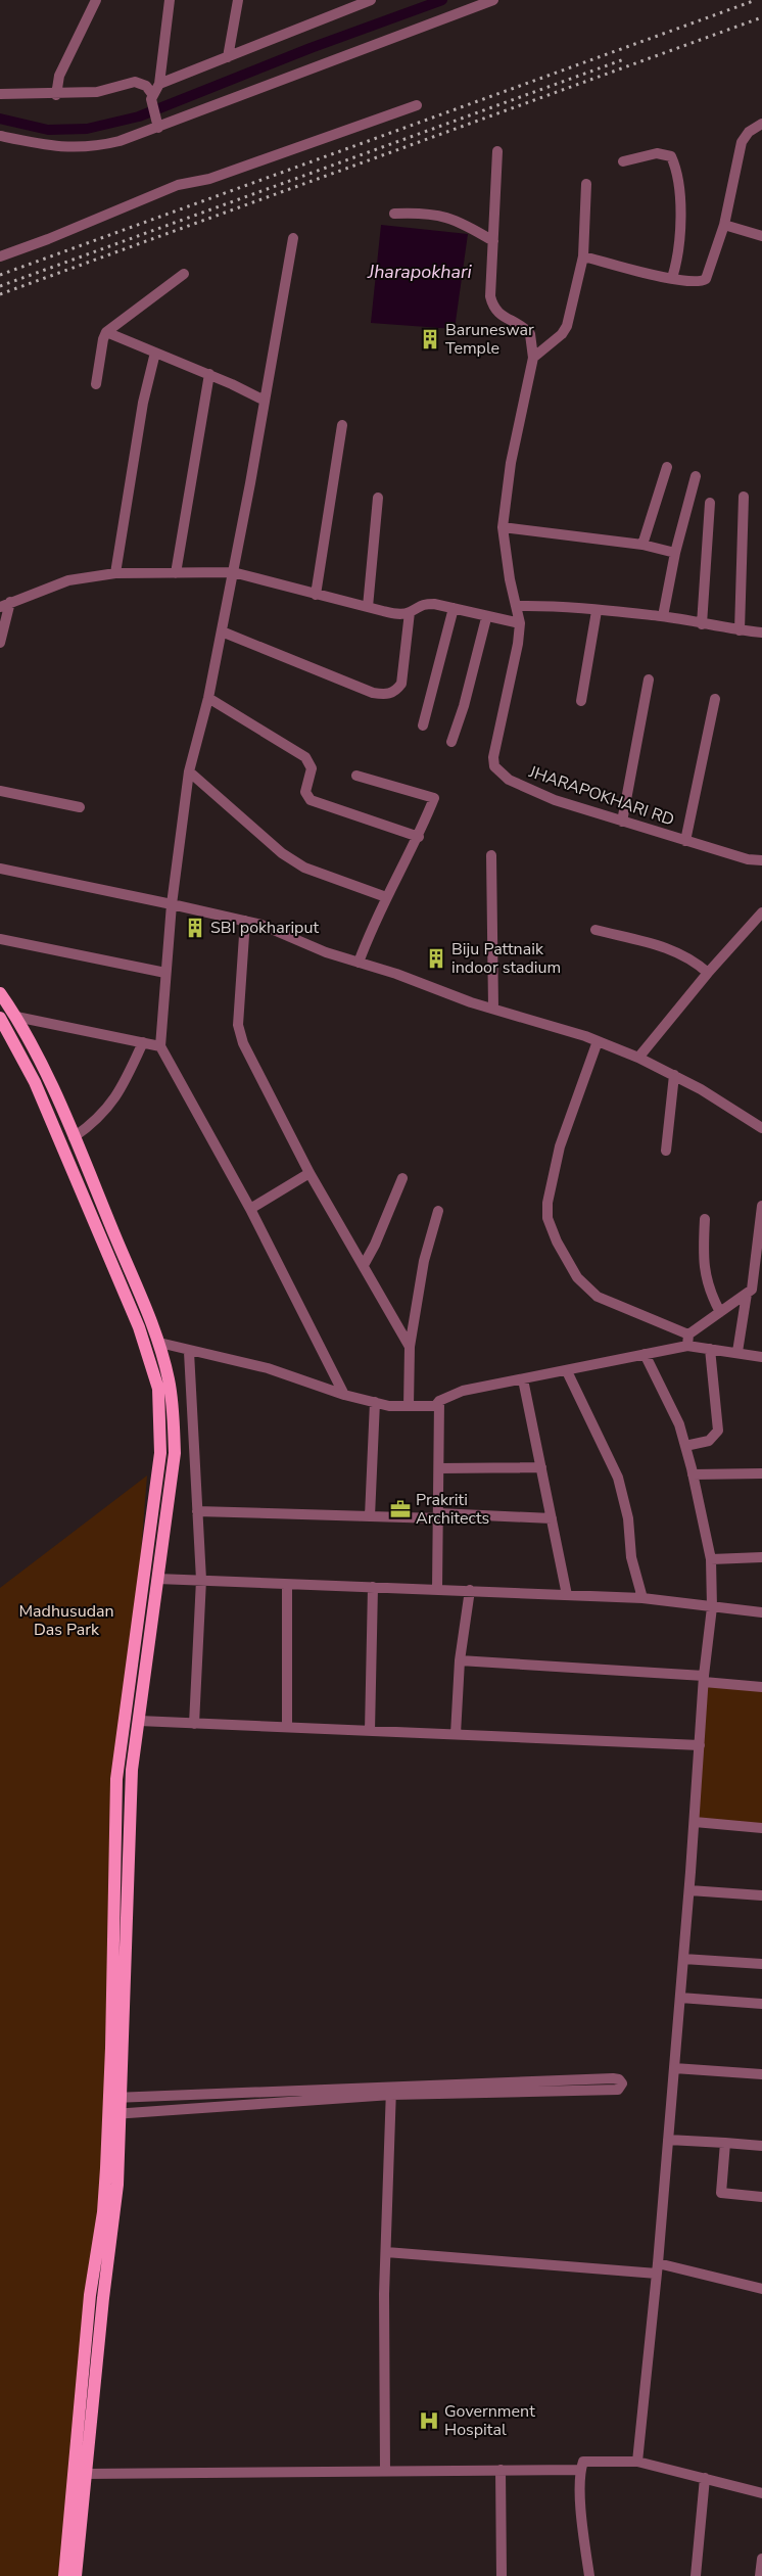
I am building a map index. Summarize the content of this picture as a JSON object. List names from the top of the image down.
{
  "streets": {
    "street": ["JHARAPOKHARI RD"]
  },
  "water": ["Jharapokhari"],
  "parks": ["Madhusudan Das Park"],
  "places": {
    "building": ["Baruneswar Temple", "SBI pokhariput", "Biju Pattnaik indoor stadium"],
    "office": ["Prakriti Architects"],
    "hospital": ["Government Hospital"]
  }
}
